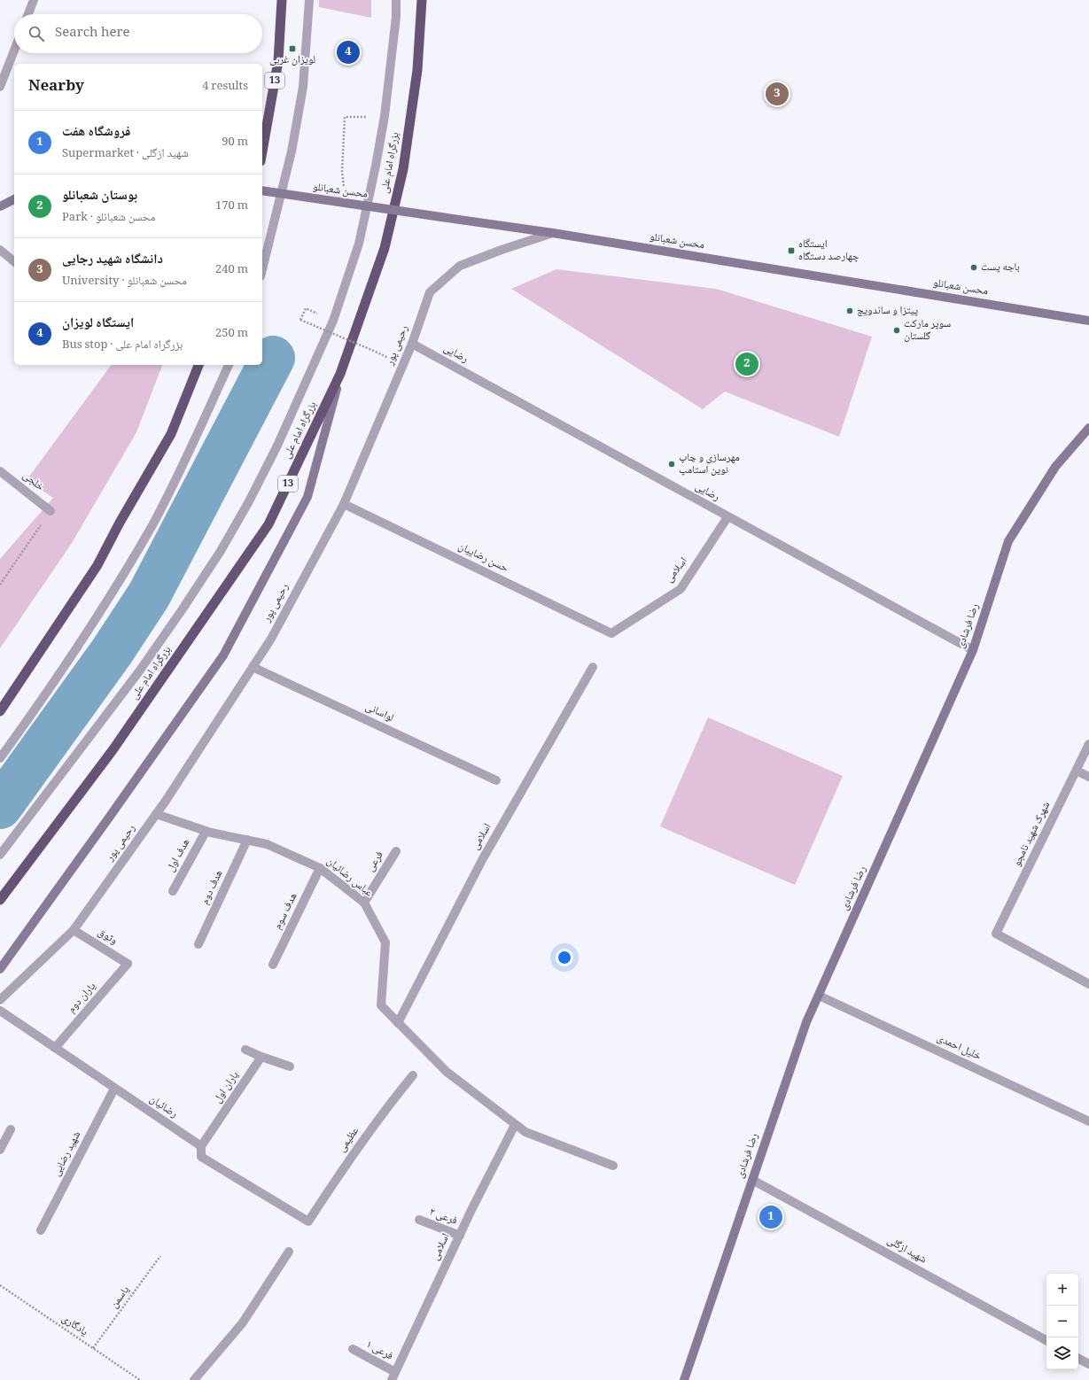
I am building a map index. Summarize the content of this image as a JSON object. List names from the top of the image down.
{
  "streets": {
    "highway": ["13", "بزرگراه امام علی"],
    "main road": ["محسن شعبانلو", "رضا فرشادی"],
    "street": [
      "رحیمی پور",
      "رضایی",
      "خلجی",
      "حسن رضاییان",
      "اسلامی",
      "لواسانی",
      "شهرک شهید نامجو",
      "هدف اول",
      "فرعی",
      "عباس رضائیان",
      "هدف دوم",
      "هدف سوم",
      "وثوق",
      "یاران دوم",
      "خلیل احمدی",
      "یاران اول",
      "رضائیان",
      "عظیمی",
      "شهید رضایی",
      "فرعی ۲",
      "شهید ازگلی",
      "فرعی ۱"
    ],
    "path": ["یاسمن", "یادگاری"]
  },
  "crossings": [
    ["محسن شعبانلو", "رحیمی پور"],
    ["رحیمی پور", "رضایی"],
    ["رحیمی پور", "حسن رضاییان"],
    ["رحیمی پور", "لواسانی"],
    ["رحیمی پور", "عباس رضائیان"],
    ["رحیمی پور", "وثوق"],
    ["رضایی", "اسلامی"],
    ["رضایی", "رضا فرشادی"],
    ["حسن رضاییان", "اسلامی"],
    ["اسلامی", "عباس رضائیان"],
    ["اسلامی", "فرعی ۲"],
    ["اسلامی", "فرعی ۱"],
    ["رضا فرشادی", "خلیل احمدی"],
    ["رضا فرشادی", "شهید ازگلی"],
    ["هدف اول", "عباس رضائیان"],
    ["فرعی", "عباس رضائیان"],
    ["عباس رضائیان", "هدف دوم"],
    ["عباس رضائیان", "هدف سوم"],
    ["وثوق", "یاران دوم"],
    ["یاران دوم", "رضائیان"],
    ["یاران اول", "رضائیان"],
    ["یاران اول", "عظیمی"],
    ["رضائیان", "عظیمی"],
    ["رضائیان", "شهید رضایی"],
    ["یاسمن", "یادگاری"]
  ],
  "places": {
    "transit": ["لویزان غربی", "ایستگاه چهارصد دستگاه"],
    "other": [
      "باجه پست",
      "پیتزا و ساندویچ",
      "سوپر مارکت گلستان",
      "مهرسازی و چاپ نوین استامپ"
    ]
  },
  "page": {
    "search": "Search here",
    "pins": [
      "4",
      "3",
      "2",
      "1"
    ],
    "heading": ["Nearby", "4 results"],
    "list": [
      {
        "mark": "1",
        "name": "فروشگاه هفت",
        "note": "Supermarket · شهید ازگلی",
        "value": "90 m"
      },
      {
        "mark": "2",
        "name": "بوستان شعبانلو",
        "note": "Park · محسن شعبانلو",
        "value": "170 m"
      },
      {
        "mark": "3",
        "name": "دانشگاه شهید رجایی",
        "note": "University · محسن شعبانلو",
        "value": "240 m"
      },
      {
        "mark": "4",
        "name": "ایستگاه لویزان",
        "note": "Bus stop · بزرگراه امام علی",
        "value": "250 m"
      }
    ],
    "map_buttons": ["+", "−"]
  }
}
